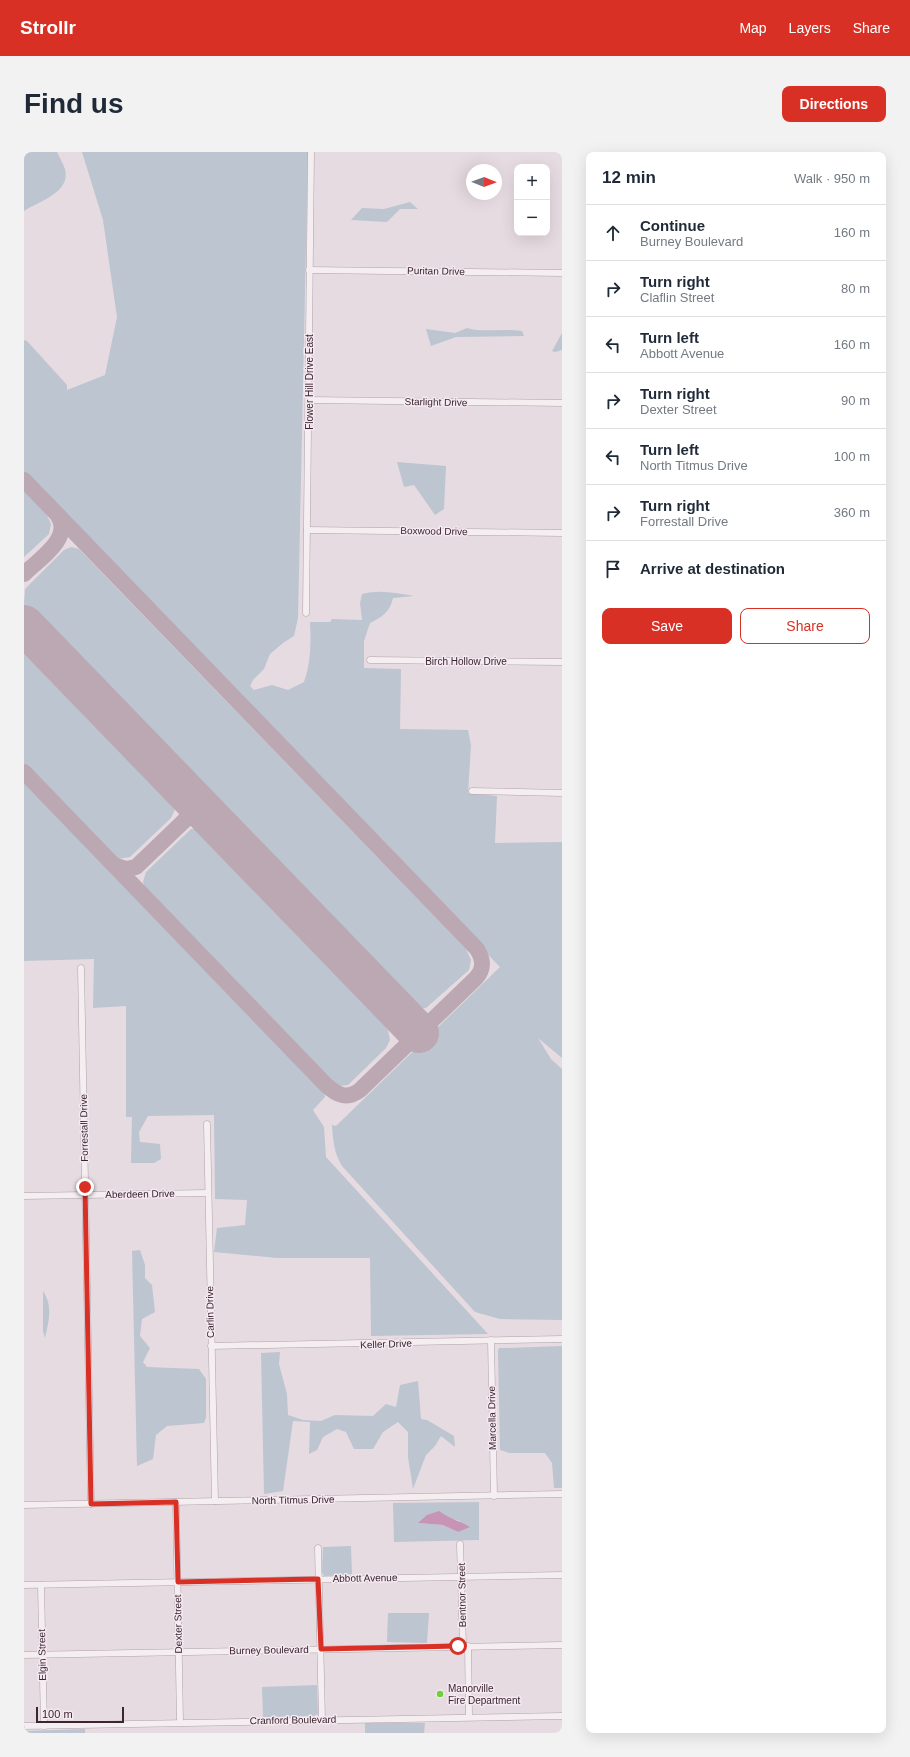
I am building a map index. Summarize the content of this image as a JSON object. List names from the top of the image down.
{
  "streets": {
    "street": [
      "Puritan Drive",
      "Flower Hill Drive East",
      "Starlight Drive",
      "Boxwood Drive",
      "Birch Hollow Drive",
      "Forrestall Drive",
      "Aberdeen Drive",
      "Carlin Drive",
      "Keller Drive",
      "Marcella Drive",
      "North Titmus Drive",
      "Abbott Avenue",
      "Bentnor Street",
      "Dexter Street",
      "Burney Boulevard",
      "Elgin Street",
      "Cranford Boulevard"
    ]
  },
  "crossings": [
    ["Puritan Drive", "Flower Hill Drive East"],
    ["Flower Hill Drive East", "Starlight Drive"],
    ["Flower Hill Drive East", "Boxwood Drive"],
    ["Forrestall Drive", "Aberdeen Drive"],
    ["Forrestall Drive", "North Titmus Drive"],
    ["Aberdeen Drive", "Carlin Drive"],
    ["Carlin Drive", "Keller Drive"],
    ["Carlin Drive", "North Titmus Drive"],
    ["Keller Drive", "Marcella Drive"],
    ["Marcella Drive", "North Titmus Drive"],
    ["North Titmus Drive", "Dexter Street"],
    ["Abbott Avenue", "Bentnor Street"],
    ["Abbott Avenue", "Dexter Street"],
    ["Abbott Avenue", "Elgin Street"],
    ["Bentnor Street", "Burney Boulevard"],
    ["Bentnor Street", "Cranford Boulevard"],
    ["Dexter Street", "Burney Boulevard"],
    ["Dexter Street", "Cranford Boulevard"],
    ["Burney Boulevard", "Elgin Street"],
    ["Elgin Street", "Cranford Boulevard"]
  ],
  "places": ["Manorville Fire Department"],
  "scale_bar": "100 m",
  "north": "right",
  "page": {
    "header": "Strollr",
    "nav": ["Map", "Layers", "Share"],
    "buttons": [
      "Directions",
      ["Save", "Share"]
    ],
    "title": "Find us",
    "heading": ["12 min", "Walk · 950 m"],
    "map_buttons": ["+", "−"],
    "list": [
      ["Continue", "Burney Boulevard", "160 m"],
      ["Turn right", "Claflin Street", "80 m"],
      ["Turn left", "Abbott Avenue", "160 m"],
      ["Turn right", "Dexter Street", "90 m"],
      ["Turn left", "North Titmus Drive", "100 m"],
      ["Turn right", "Forrestall Drive", "360 m"],
      "Arrive at destination"
    ],
    "scale": "100 m"
  }
}
